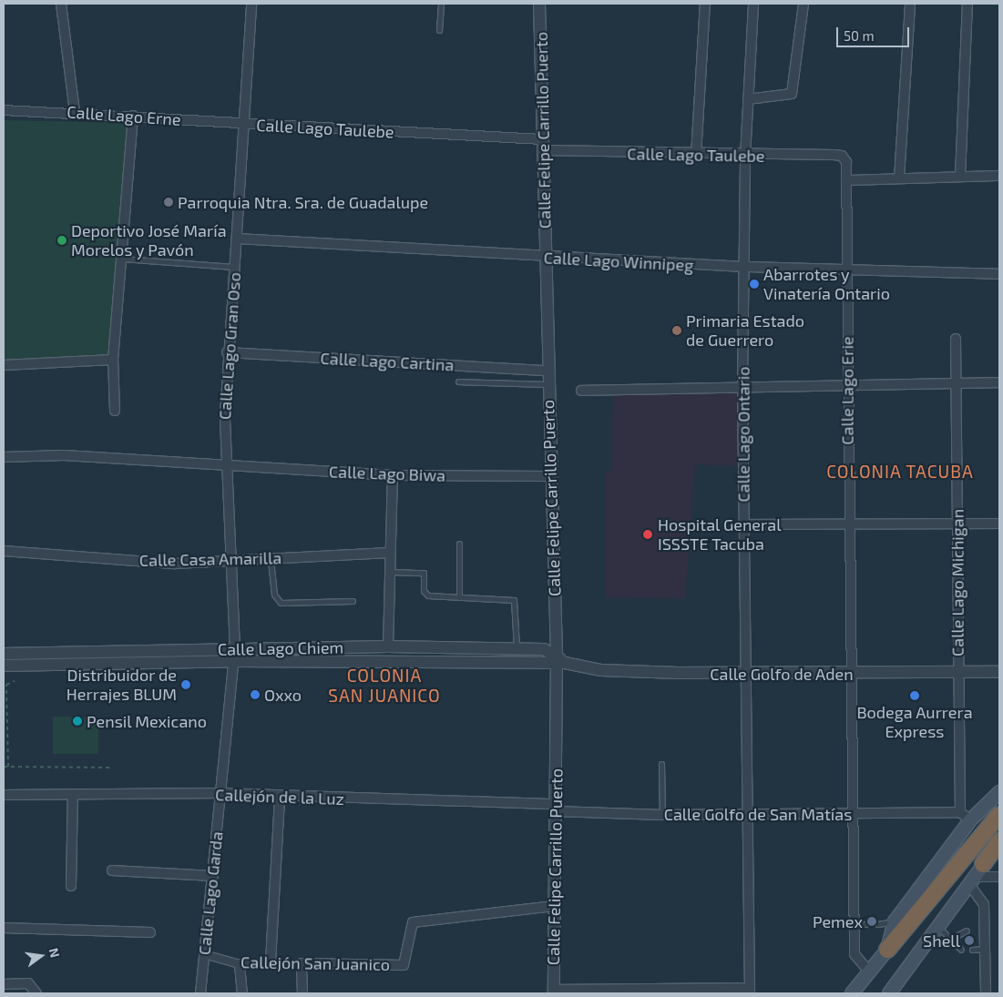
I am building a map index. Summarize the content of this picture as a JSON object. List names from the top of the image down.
{
  "streets": {
    "street": [
      "Calle Lago Erne",
      "Calle Lago Taulebe",
      "Calle Felipe Carrillo Puerto",
      "Calle Lago Winnipeg",
      "Calle Lago Gran Oso",
      "Calle Lago Cartina",
      "Calle Lago Erie",
      "Calle Lago Ontario",
      "Calle Lago Biwa",
      "Calle Casa Amarilla",
      "Calle Lago Michigan",
      "Calle Lago Chiem",
      "Calle Golfo de Aden",
      "Callejón de la Luz",
      "Calle Golfo de San Matías",
      "Calle Lago Garda",
      "Callejón San Juanico"
    ]
  },
  "crossings": [
    ["Calle Lago Erne", "Calle Lago Taulebe"],
    ["Calle Lago Erne", "Calle Lago Gran Oso"],
    ["Calle Lago Taulebe", "Calle Felipe Carrillo Puerto"],
    ["Calle Lago Taulebe", "Calle Lago Gran Oso"],
    ["Calle Lago Taulebe", "Calle Lago Erie"],
    ["Calle Lago Taulebe", "Calle Lago Ontario"],
    ["Calle Felipe Carrillo Puerto", "Calle Lago Winnipeg"],
    ["Calle Felipe Carrillo Puerto", "Calle Lago Cartina"],
    ["Calle Felipe Carrillo Puerto", "Calle Lago Biwa"],
    ["Calle Felipe Carrillo Puerto", "Calle Lago Chiem"],
    ["Calle Felipe Carrillo Puerto", "Calle Golfo de Aden"],
    ["Calle Felipe Carrillo Puerto", "Callejón de la Luz"],
    ["Calle Felipe Carrillo Puerto", "Calle Golfo de San Matías"],
    ["Calle Felipe Carrillo Puerto", "Callejón San Juanico"],
    ["Calle Lago Winnipeg", "Calle Lago Gran Oso"],
    ["Calle Lago Winnipeg", "Calle Lago Erie"],
    ["Calle Lago Winnipeg", "Calle Lago Ontario"],
    ["Calle Lago Gran Oso", "Calle Lago Cartina"],
    ["Calle Lago Gran Oso", "Calle Lago Biwa"],
    ["Calle Lago Gran Oso", "Calle Casa Amarilla"],
    ["Calle Lago Gran Oso", "Calle Lago Chiem"],
    ["Calle Lago Gran Oso", "Calle Lago Garda"],
    ["Calle Lago Erie", "Calle Golfo de Aden"],
    ["Calle Lago Erie", "Calle Golfo de San Matías"],
    ["Calle Lago Ontario", "Calle Golfo de Aden"],
    ["Calle Lago Ontario", "Calle Golfo de San Matías"],
    ["Calle Lago Michigan", "Calle Golfo de Aden"],
    ["Calle Lago Michigan", "Calle Golfo de San Matías"],
    ["Calle Lago Chiem", "Calle Golfo de Aden"],
    ["Calle Lago Chiem", "Calle Lago Garda"],
    ["Callejón de la Luz", "Calle Golfo de San Matías"],
    ["Callejón de la Luz", "Calle Lago Garda"],
    ["Calle Lago Garda", "Callejón San Juanico"]
  ],
  "districts": ["COLONIA TACUBA", "COLONIA SAN JUANICO"],
  "places": [
    "Parroquia Ntra. Sra. de Guadalupe",
    "Deportivo José María Morelos y Pavón",
    "Abarrotes y Vinatería Ontario",
    "Primaria Estado de Guerrero",
    "Hospital General ISSSTE Tacuba",
    "Distribuidor de Herrajes BLUM",
    "Oxxo",
    "Bodega Aurrera Express",
    "Pensil Mexicano",
    "Pemex",
    "Shell"
  ],
  "scale_bar": "50 m",
  "north": "right"
}
